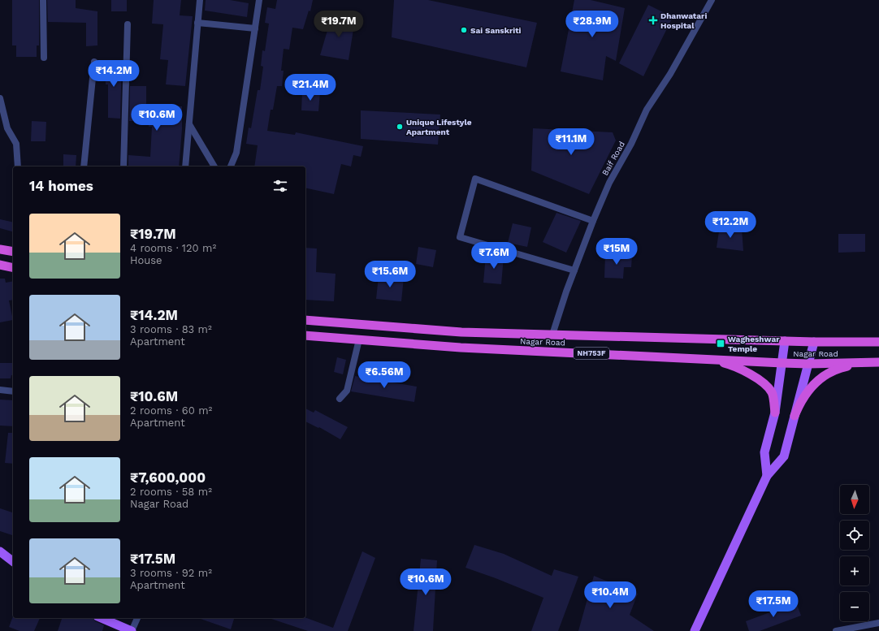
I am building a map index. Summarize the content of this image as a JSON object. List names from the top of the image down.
{
  "streets": {
    "highway": ["Nagar Road", "NH753F"],
    "street": ["Baif Road"]
  },
  "crossings": [
    ["Baif Road", "Nagar Road"]
  ],
  "places": {
    "health": ["Dhanwatari Hospital"],
    "other": ["Sai Sanskriti", "Unique Lifestyle Apartment"],
    "transit": ["Wagheshwar Temple"]
  },
  "north": "bottom",
  "page": {
    "price": [
      "₹19.7M",
      "₹28.9M",
      "₹14.2M",
      "₹21.4M",
      "₹10.6M",
      "₹11.1M",
      "₹12.2M",
      "₹15M",
      "₹7.6M",
      "₹15.6M",
      "₹6.56M",
      "₹10.6M",
      "₹10.4M",
      "₹17.5M"
    ],
    "heading": "14 homes",
    "list": [
      {
        "name": "₹19.7M",
        "note": "4 rooms · 120 m² · House"
      },
      {
        "name": "₹14.2M",
        "note": "3 rooms · 83 m² · Apartment"
      },
      {
        "name": "₹10.6M",
        "note": "2 rooms · 60 m² · Apartment"
      },
      {
        "name": "₹7,600,000",
        "note": "2 rooms · 58 m² · Nagar Road"
      },
      {
        "name": "₹17.5M",
        "note": "3 rooms · 92 m² · Apartment"
      }
    ],
    "map_buttons": ["+", "−"]
  }
}
